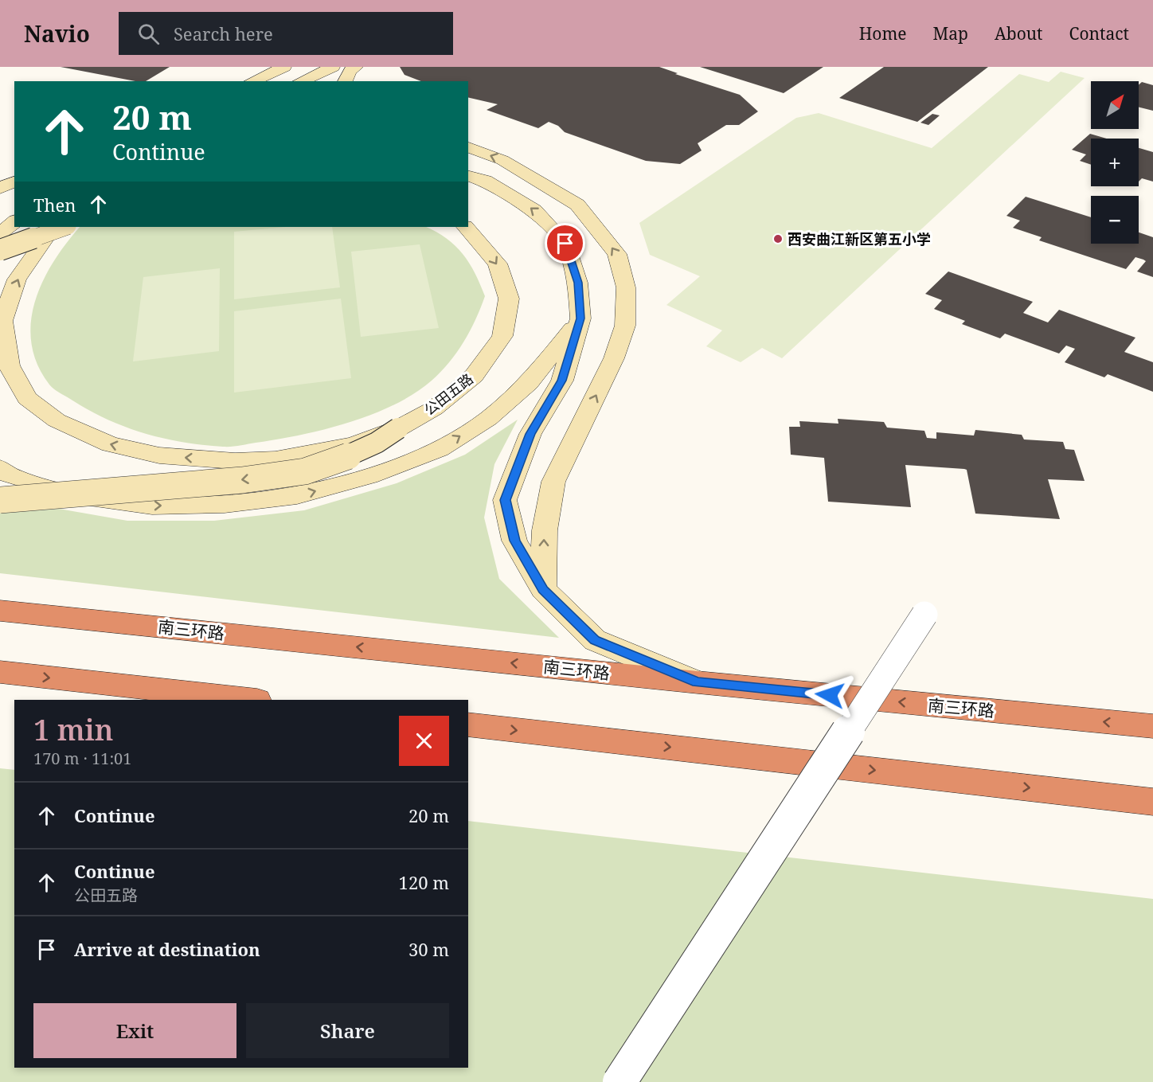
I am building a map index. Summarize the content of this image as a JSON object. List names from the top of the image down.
{
  "streets": {
    "highway": ["南三环路"],
    "main road": ["公田五路"]
  },
  "places": ["西安曲江新区第五小学"],
  "north": "top right",
  "page": {
    "header": "Navio",
    "search": "Search here",
    "nav": [
      "Home",
      "Map",
      "About",
      "Contact"
    ],
    "map_buttons": ["+", "−"],
    "turn": ["20 m", "Continue"],
    "then": "Then",
    "heading": ["1 min", "170 m · 11:01"],
    "list": [
      {
        "name": "Continue",
        "value": "20 m"
      },
      {
        "name": "Continue",
        "note": "公田五路",
        "value": "120 m"
      },
      {
        "name": "Arrive at destination",
        "value": "30 m"
      }
    ],
    "buttons": ["Exit", "Share"]
  }
}
